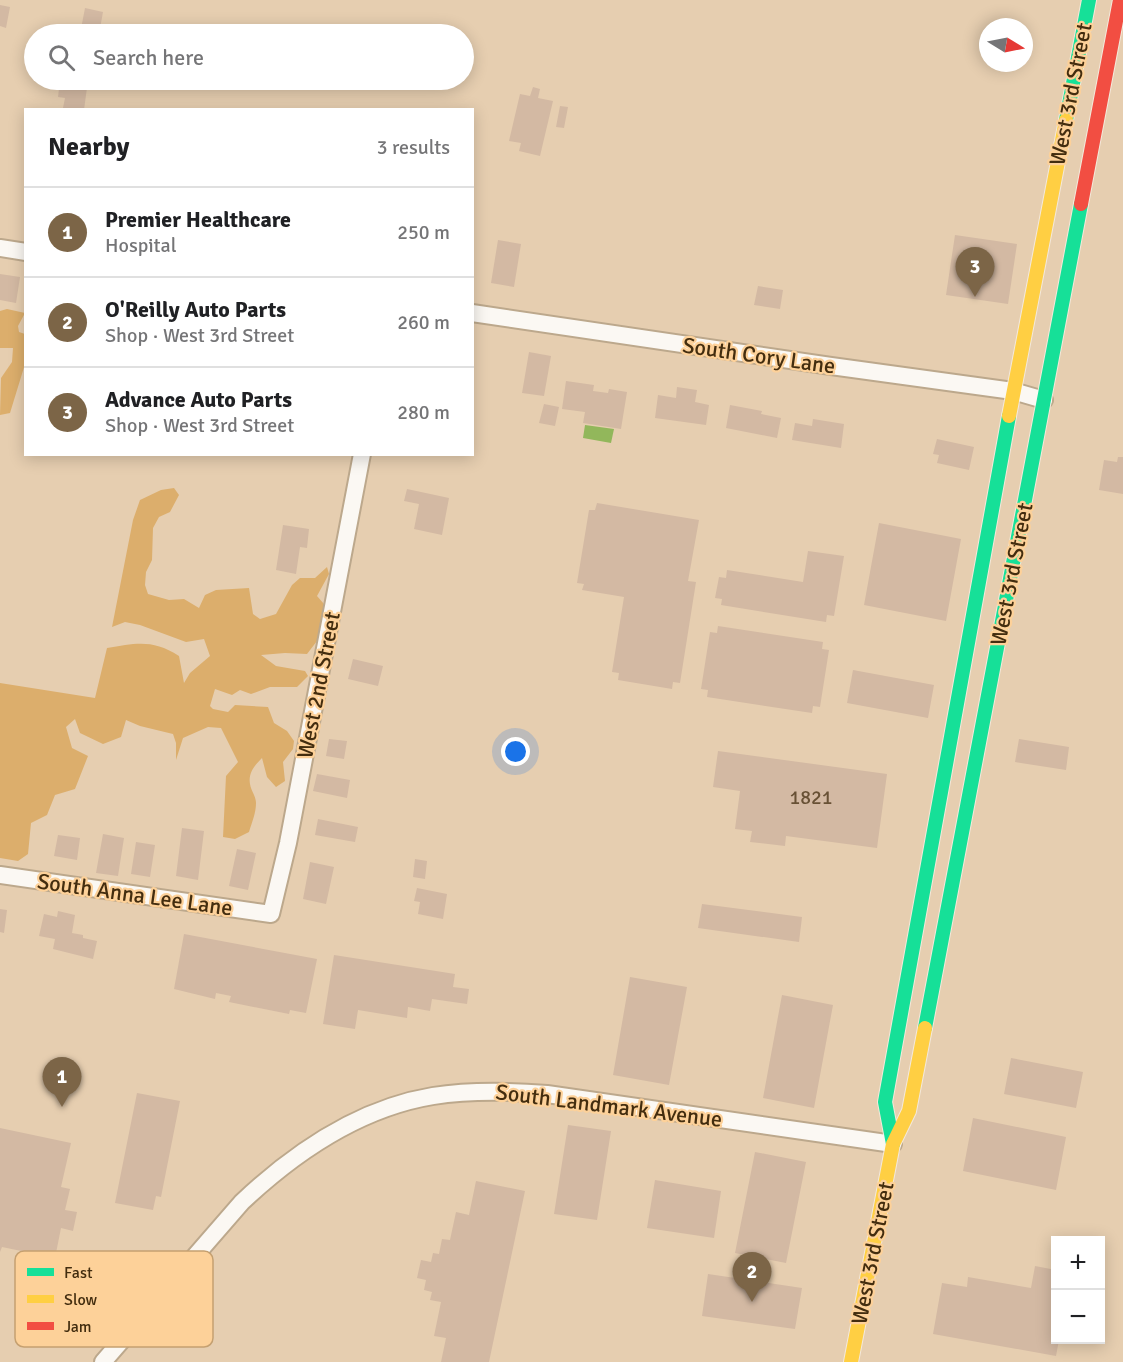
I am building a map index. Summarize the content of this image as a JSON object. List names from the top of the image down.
{
  "streets": {
    "main road": ["West 3rd Street"],
    "street": [
      "South Cory Lane",
      "West 2nd Street",
      "South Anna Lee Lane",
      "South Landmark Avenue"
    ]
  },
  "crossings": [
    ["West 3rd Street", "South Cory Lane"],
    ["West 3rd Street", "South Landmark Avenue"],
    ["West 2nd Street", "South Anna Lee Lane"]
  ],
  "house_numbers": ["1821"],
  "legend": ["Fast", "Slow", "Jam"],
  "north": "right",
  "page": {
    "search": "Search here",
    "heading": ["Nearby", "3 results"],
    "list": [
      {
        "mark": "1",
        "name": "Premier Healthcare",
        "note": "Hospital",
        "value": "250 m"
      },
      {
        "mark": "2",
        "name": "O'Reilly Auto Parts",
        "note": "Shop · West 3rd Street",
        "value": "260 m"
      },
      {
        "mark": "3",
        "name": "Advance Auto Parts",
        "note": "Shop · West 3rd Street",
        "value": "280 m"
      }
    ],
    "pins": ["3", "1", "2"],
    "map_buttons": ["+", "−"]
  }
}
